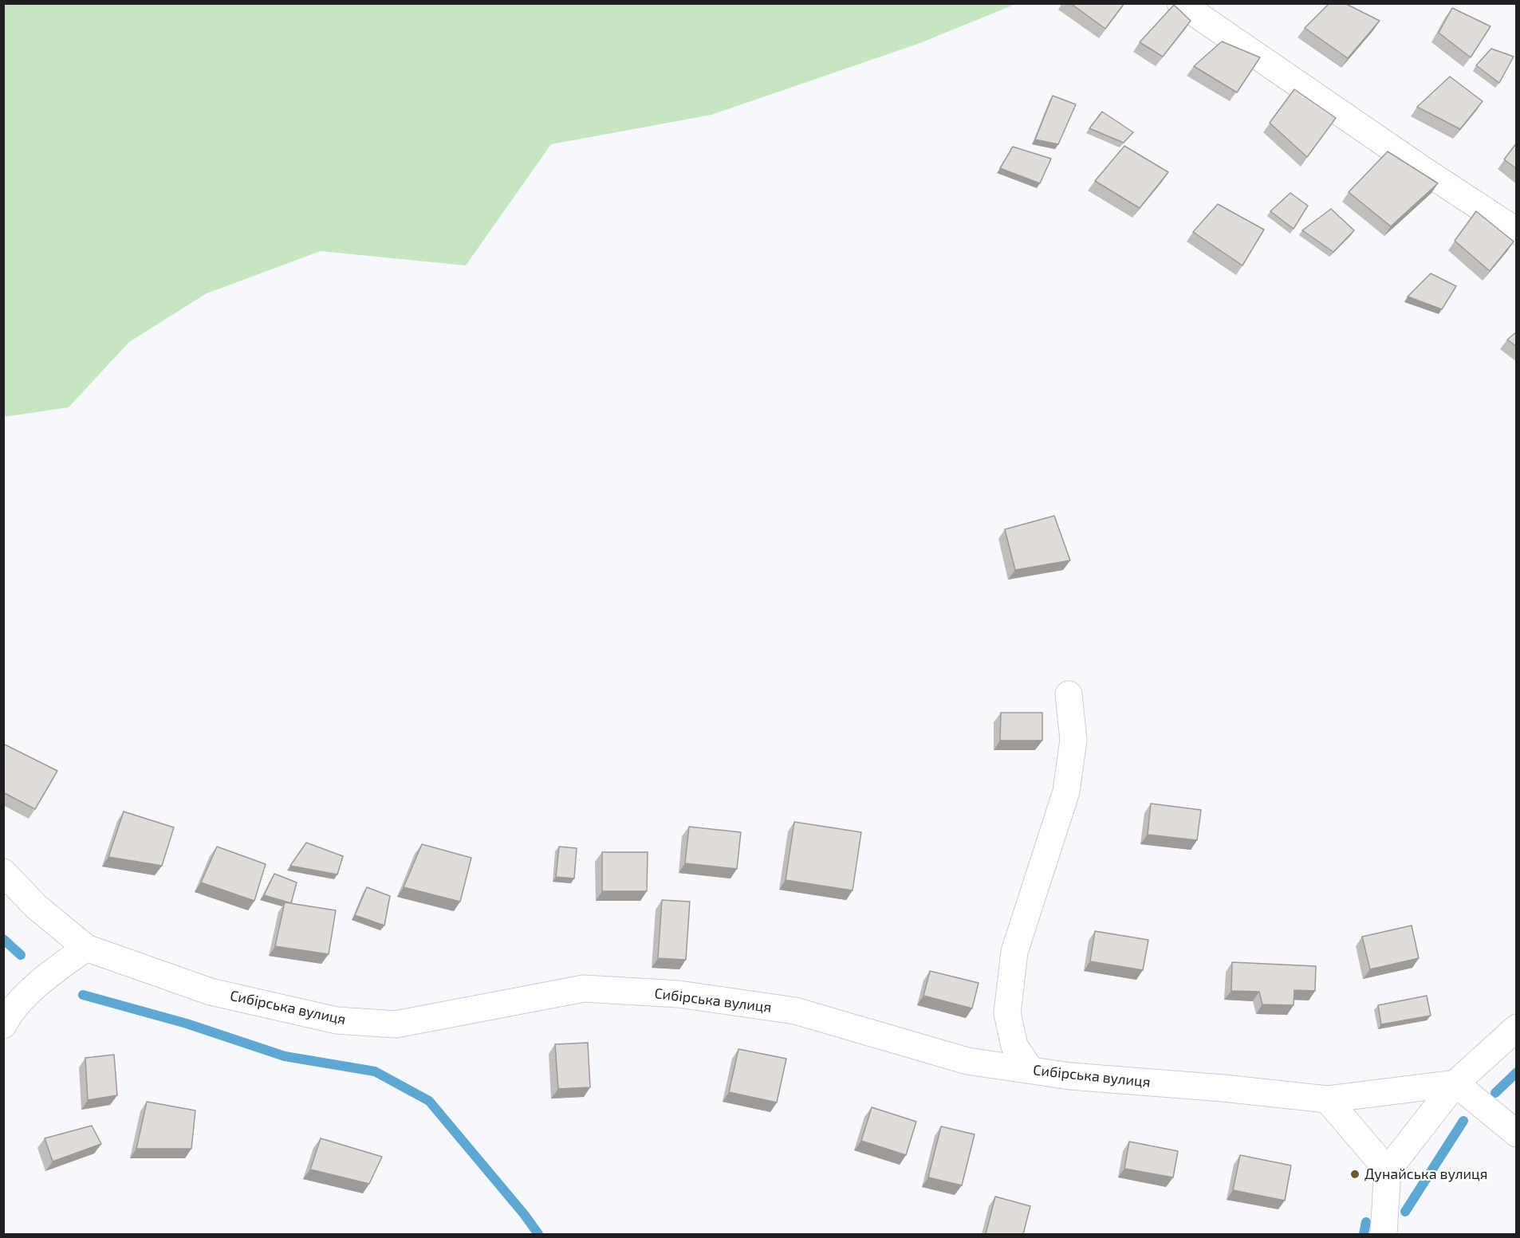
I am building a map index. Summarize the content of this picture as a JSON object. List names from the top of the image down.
{
  "streets": {
    "street": ["Сибірська вулиця"]
  },
  "places": ["Дунайська вулиця"]
}
